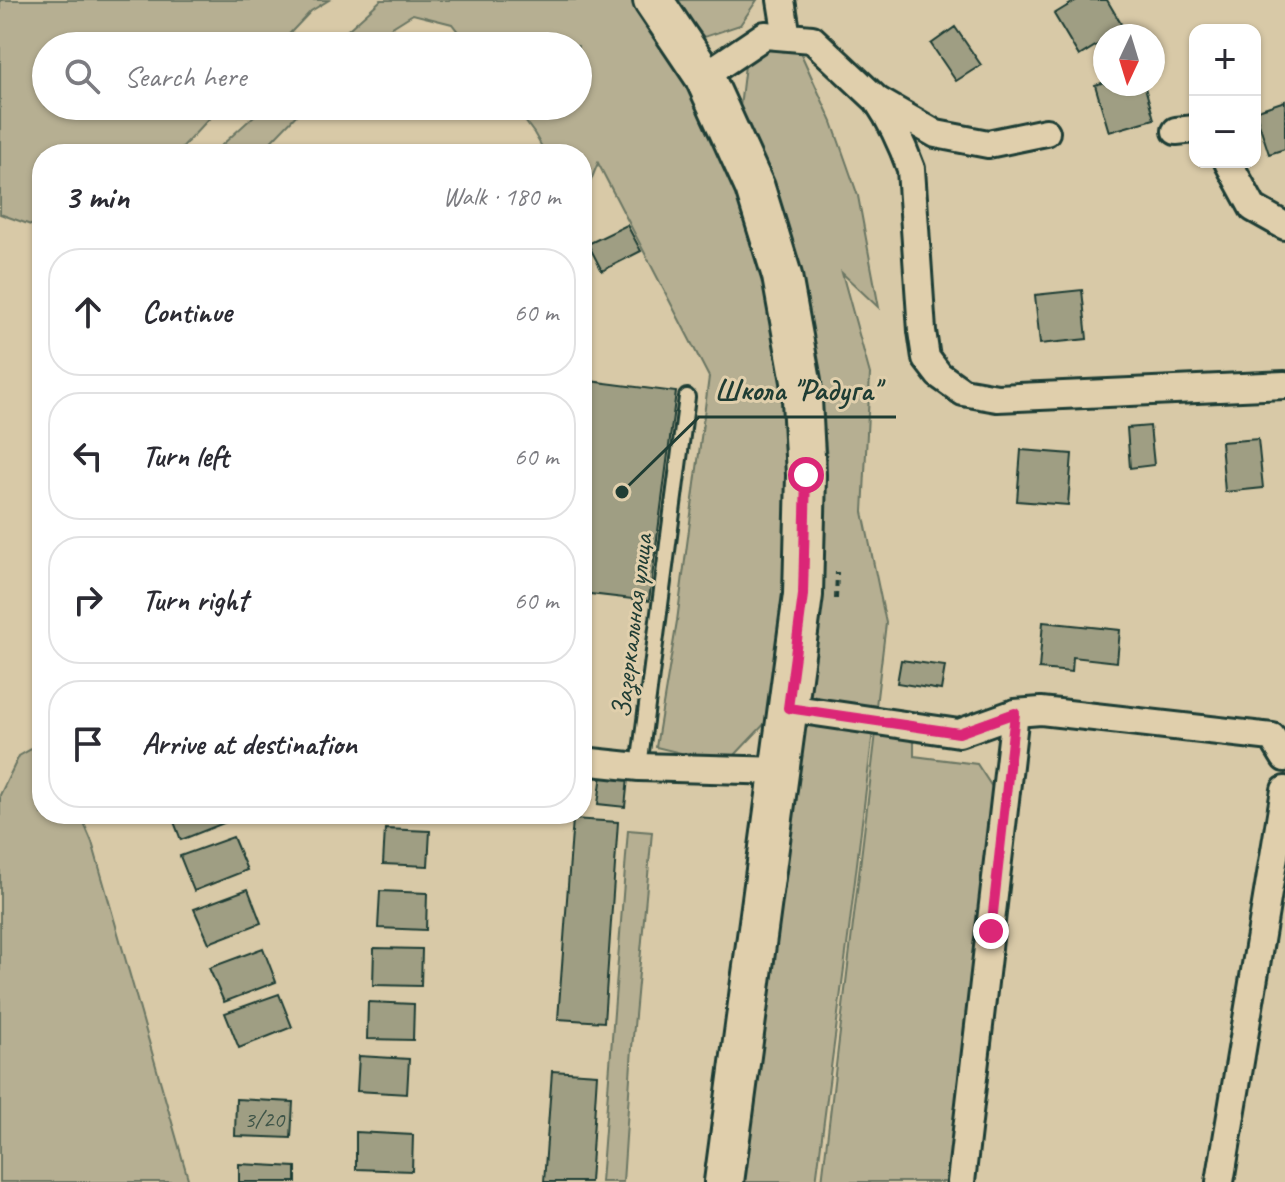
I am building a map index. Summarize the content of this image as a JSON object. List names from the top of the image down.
{
  "streets": {
    "lane": ["Зазеркальная улица"]
  },
  "places": ["Школа \"Радуга\""],
  "house_numbers": ["3/20"],
  "north": "bottom",
  "page": {
    "map_buttons": ["+", "−"],
    "search": "Search here",
    "heading": ["3 min", "Walk · 180 m"],
    "list": [
      ["Continue", "60 m"],
      ["Turn left", "60 m"],
      ["Turn right", "60 m"],
      "Arrive at destination"
    ]
  }
}
